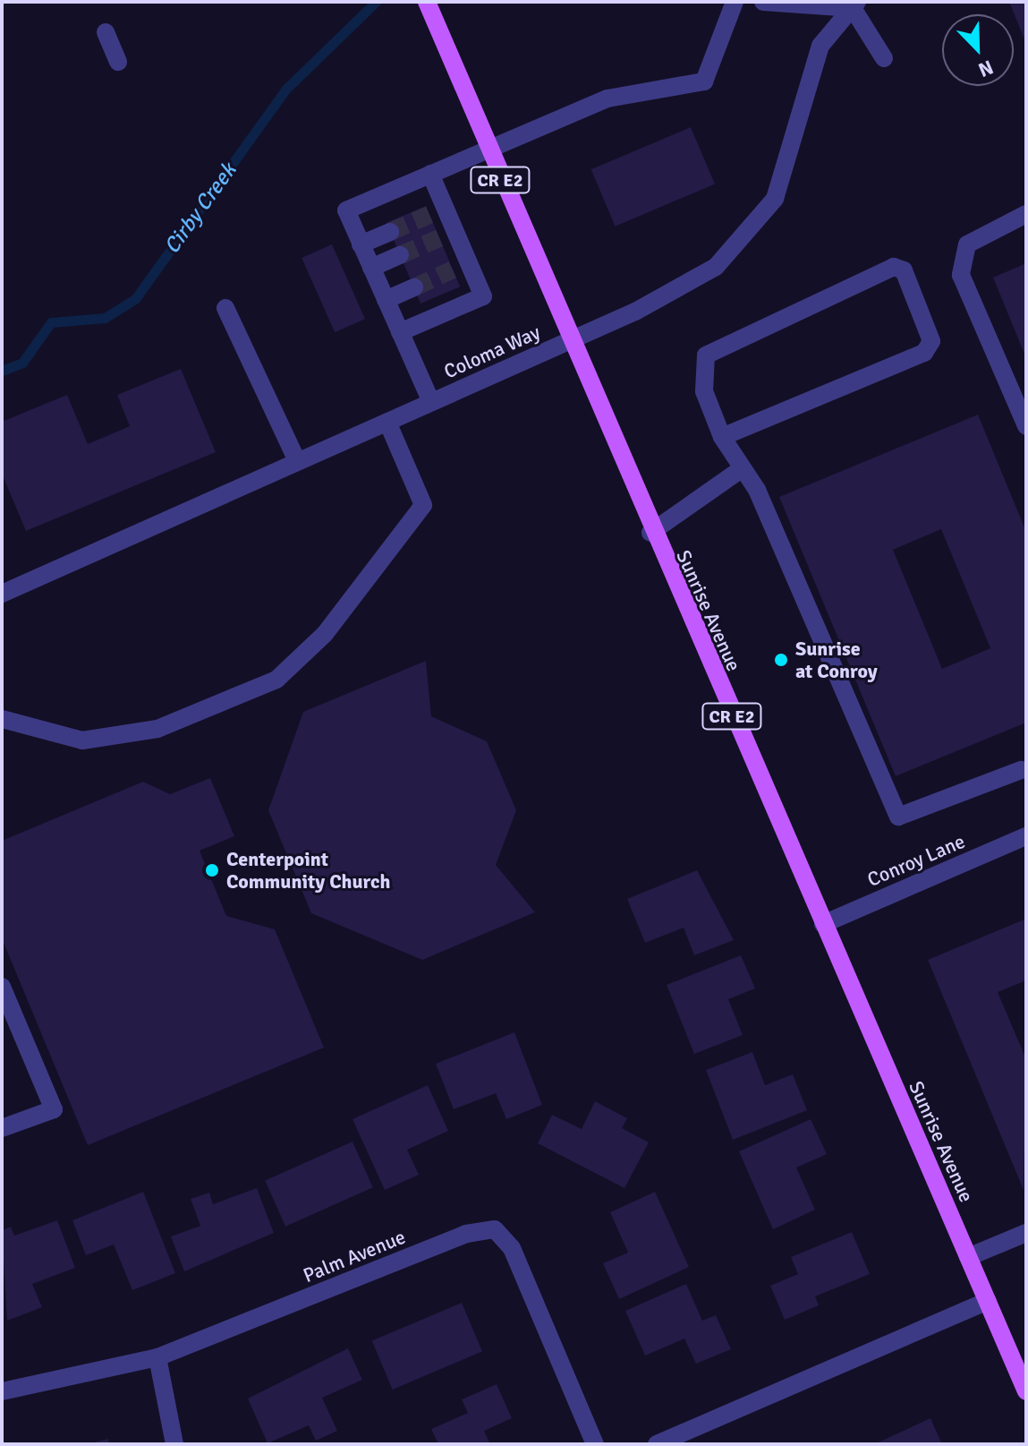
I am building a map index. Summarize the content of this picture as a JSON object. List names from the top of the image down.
{
  "streets": {
    "main road": ["CR E2", "Sunrise Avenue"],
    "street": ["Coloma Way", "Conroy Lane", "Palm Avenue"]
  },
  "crossings": [
    ["Coloma Way", "Sunrise Avenue"],
    ["Sunrise Avenue", "Conroy Lane"]
  ],
  "water": ["Cirby Creek"],
  "places": ["Sunrise at Conroy", "Centerpoint Community Church"],
  "north": "bottom right"
}
